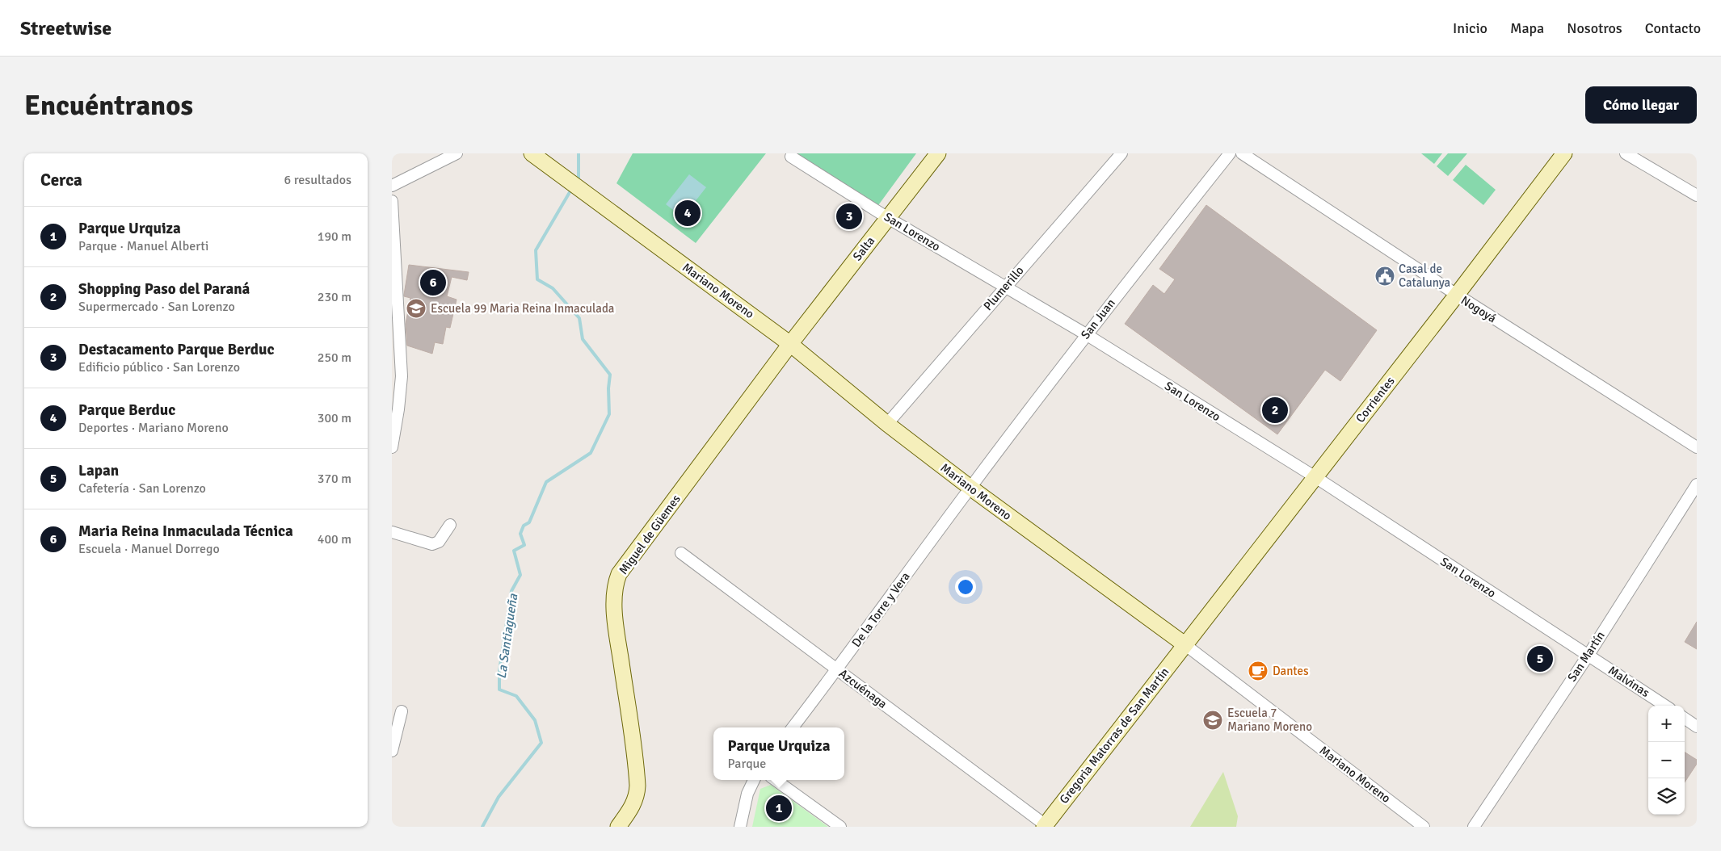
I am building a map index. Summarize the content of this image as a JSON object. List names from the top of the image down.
{
  "streets": {
    "street": [
      "San Lorenzo",
      "Salta",
      "Plumerillo",
      "Mariano Moreno",
      "Nogoyá",
      "San Juan",
      "Corrientes",
      "Miguel de Güemes",
      "De la Torre y Vera",
      "San Martín",
      "Malvinas",
      "Azcuénaga",
      "Gregoria Matorras de San Martín"
    ]
  },
  "crossings": [
    ["San Lorenzo", "Salta"],
    ["San Lorenzo", "Plumerillo"],
    ["San Lorenzo", "San Juan"],
    ["San Lorenzo", "Corrientes"],
    ["San Lorenzo", "San Martín"],
    ["San Lorenzo", "Malvinas"],
    ["Salta", "Mariano Moreno"],
    ["Salta", "Miguel de Güemes"],
    ["Plumerillo", "Mariano Moreno"],
    ["Mariano Moreno", "San Juan"],
    ["Mariano Moreno", "Corrientes"],
    ["Mariano Moreno", "Miguel de Güemes"],
    ["Mariano Moreno", "De la Torre y Vera"],
    ["Mariano Moreno", "Gregoria Matorras de San Martín"],
    ["Nogoyá", "Corrientes"],
    ["San Juan", "De la Torre y Vera"],
    ["Corrientes", "Gregoria Matorras de San Martín"],
    ["De la Torre y Vera", "Azcuénaga"],
    ["San Martín", "Malvinas"],
    ["Azcuénaga", "Gregoria Matorras de San Martín"]
  ],
  "water": ["La Santiagueña"],
  "places": {
    "public building": ["Casal de Catalunya"],
    "school or university": ["Escuela 99 Maria Reina Inmaculada", "Escuela 7 Mariano Moreno"],
    "cafe": ["Dantes"]
  },
  "page": {
    "header": "Streetwise",
    "nav": [
      "Inicio",
      "Mapa",
      "Nosotros",
      "Contacto"
    ],
    "buttons": "Cómo llegar",
    "title": "Encuéntranos",
    "heading": ["Cerca", "6 resultados"],
    "pins": [
      "4",
      "3",
      "6",
      "2",
      "5",
      "1"
    ],
    "list": [
      {
        "mark": "1",
        "name": "Parque Urquiza",
        "note": "Parque · Manuel Alberti",
        "value": "190 m"
      },
      {
        "mark": "2",
        "name": "Shopping Paso del Paraná",
        "note": "Supermercado · San Lorenzo",
        "value": "230 m"
      },
      {
        "mark": "3",
        "name": "Destacamento Parque Berduc",
        "note": "Edificio público · San Lorenzo",
        "value": "250 m"
      },
      {
        "mark": "4",
        "name": "Parque Berduc",
        "note": "Deportes · Mariano Moreno",
        "value": "300 m"
      },
      {
        "mark": "5",
        "name": "Lapan",
        "note": "Cafetería · San Lorenzo",
        "value": "370 m"
      },
      {
        "mark": "6",
        "name": "Maria Reina Inmaculada Técnica",
        "note": "Escuela · Manuel Dorrego",
        "value": "400 m"
      }
    ],
    "map_buttons": ["+", "−"],
    "popup": ["Parque Urquiza", "Parque"]
  }
}
